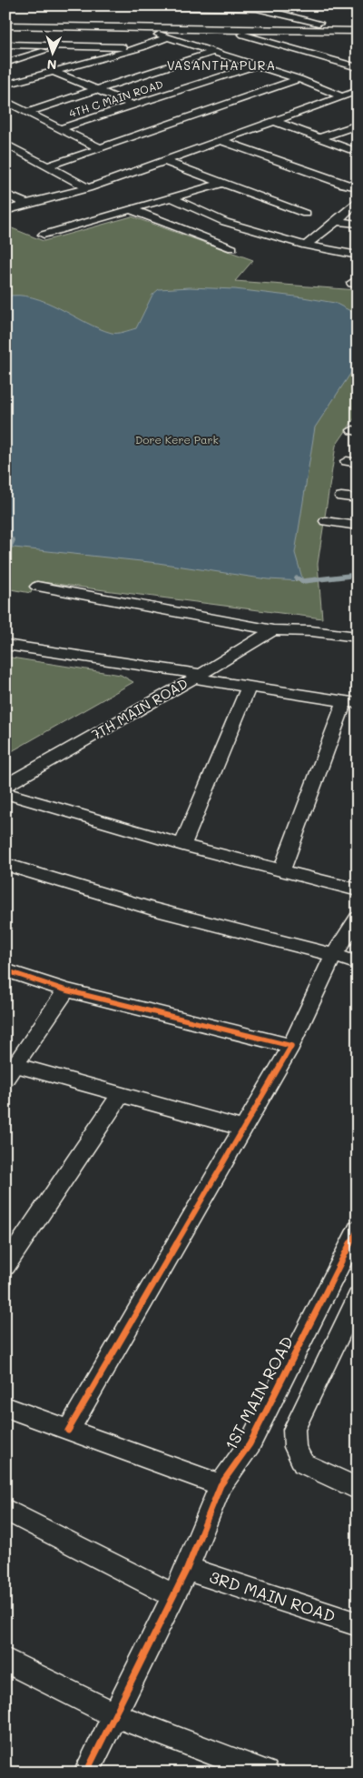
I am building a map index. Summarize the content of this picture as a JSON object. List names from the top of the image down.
{
  "streets": {
    "street": [
      "4TH C MAIN ROAD",
      "7TH MAIN ROAD",
      "1ST MAIN ROAD",
      "3RD MAIN ROAD"
    ]
  },
  "crossings": [
    ["1ST MAIN ROAD", "3RD MAIN ROAD"]
  ],
  "districts": ["VASANTHAPURA"],
  "parks": ["Dore Kere Park"],
  "north": "bottom"
}
